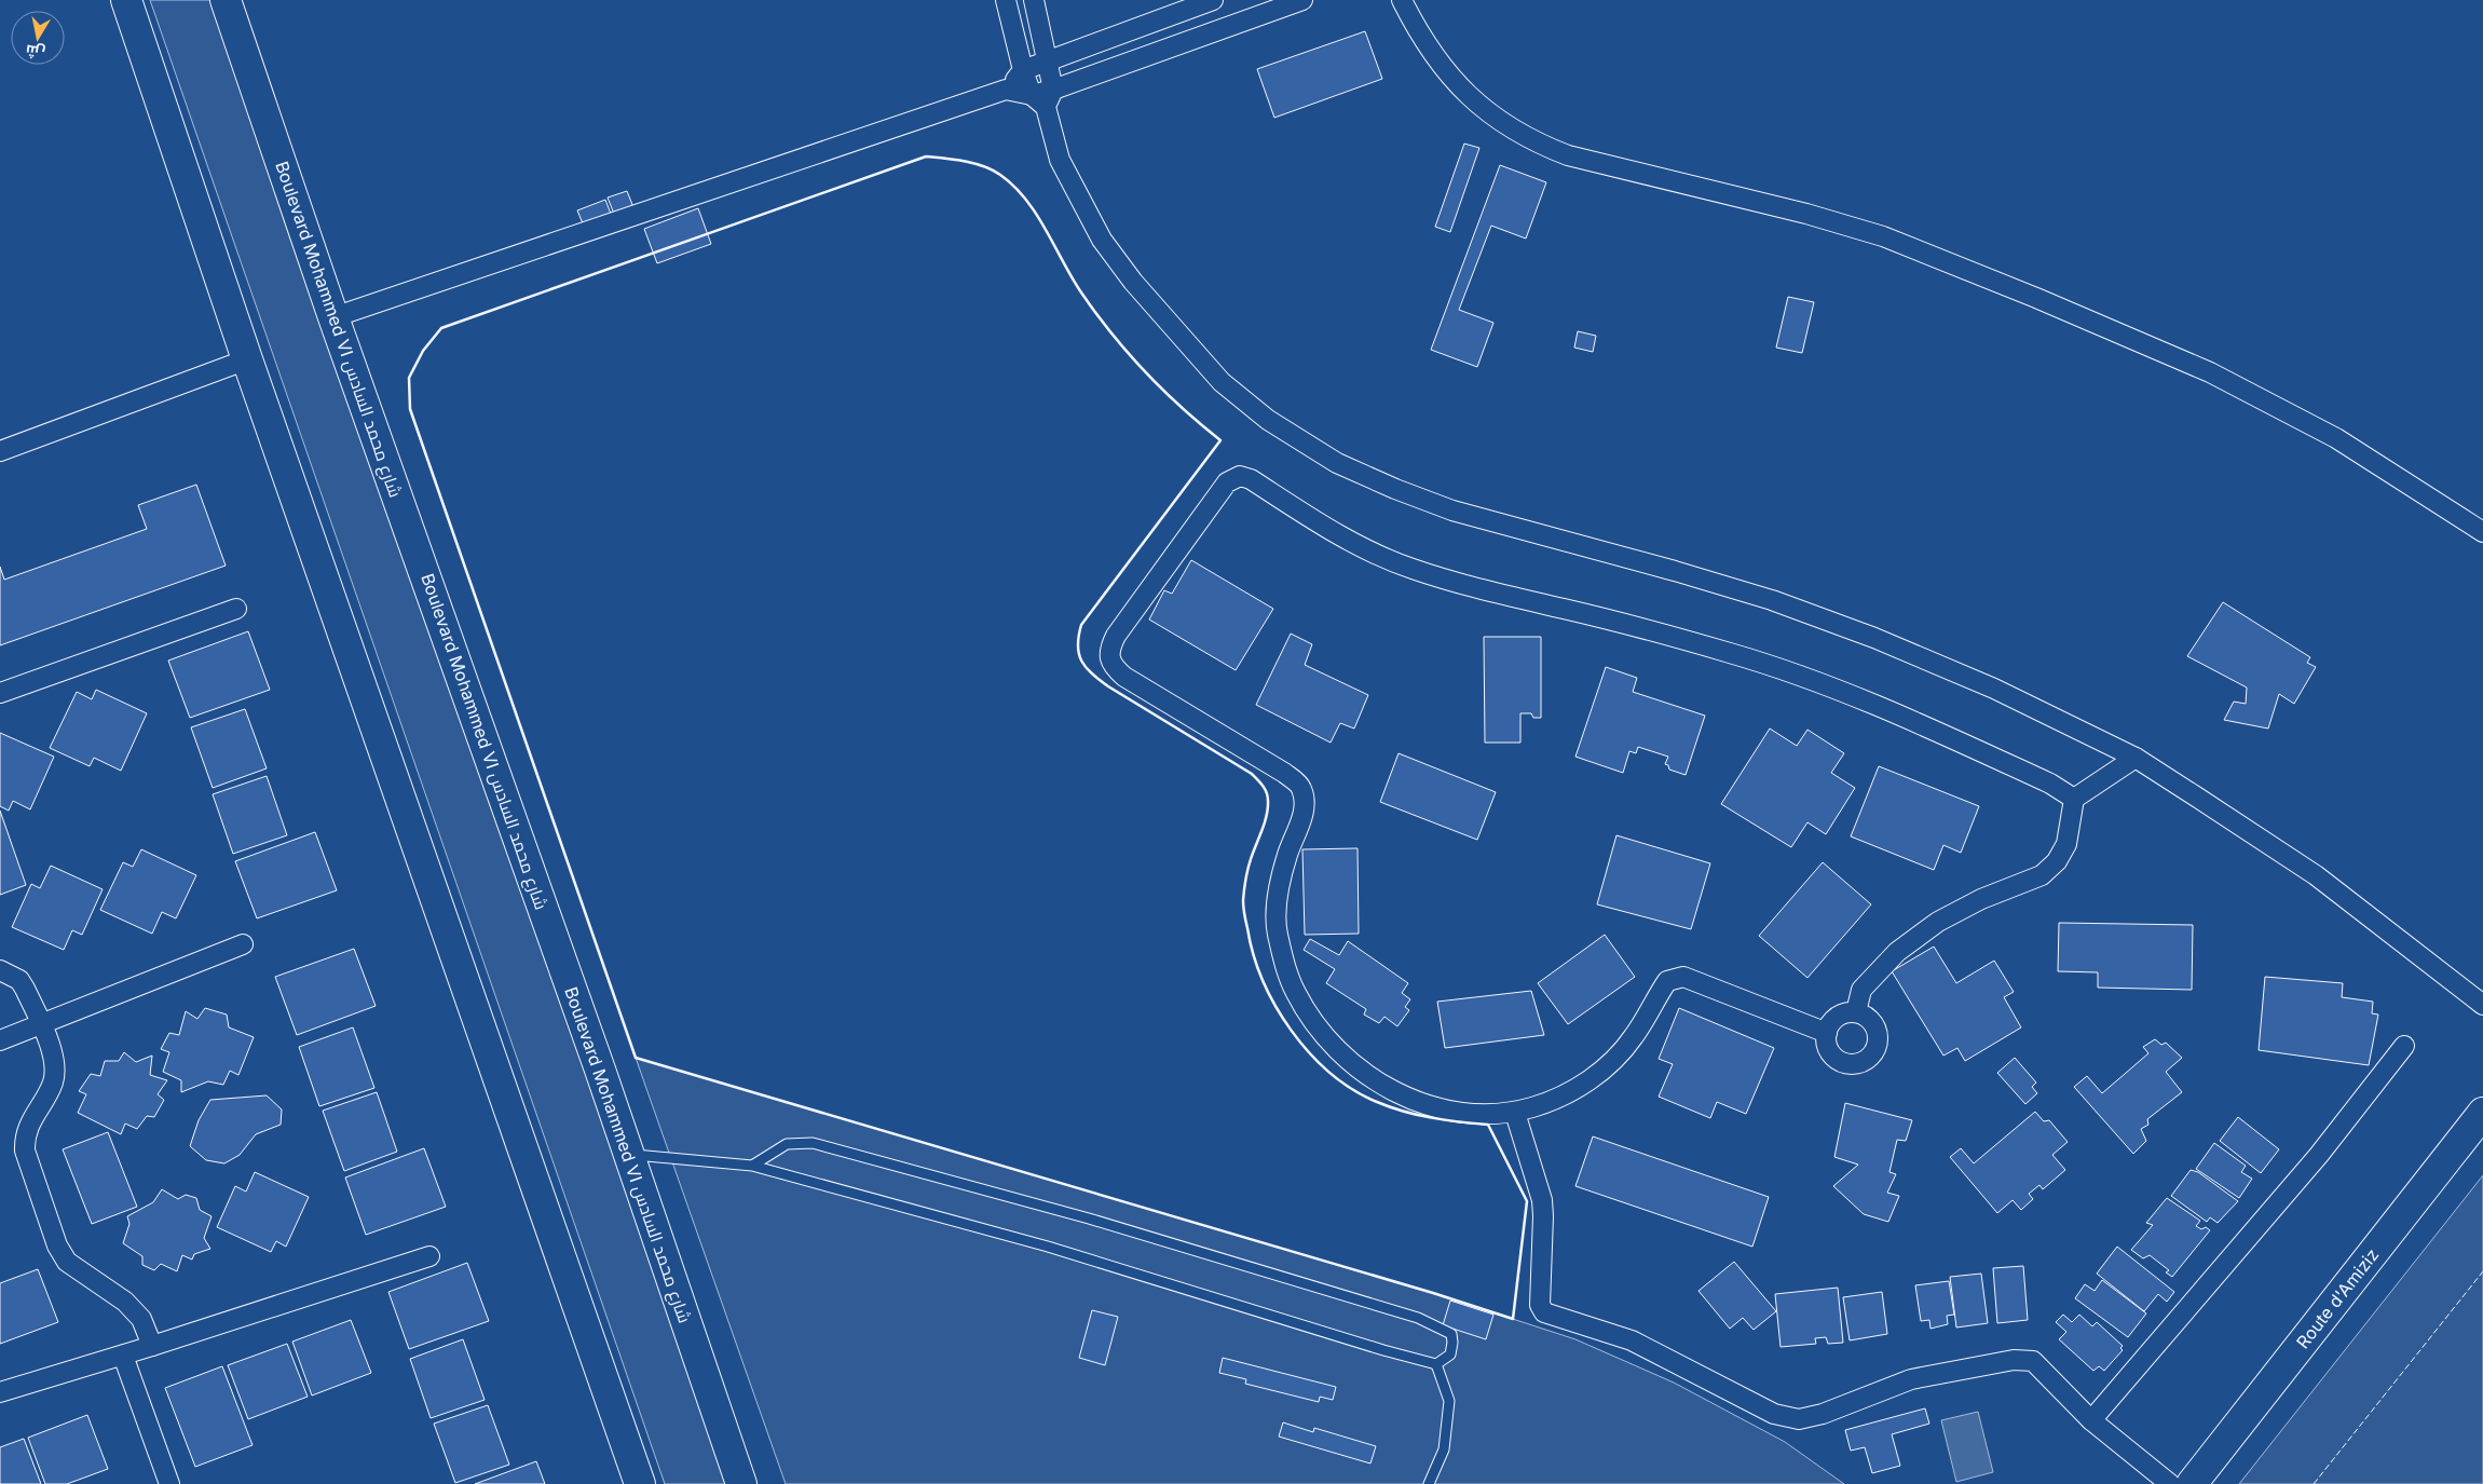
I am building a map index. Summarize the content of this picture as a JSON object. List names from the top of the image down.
{
  "streets": {
    "main road": ["Boulevard Mohammed VI شارع محمد السادس", "Route d'Amiziz"]
  },
  "north": "bottom"
}
